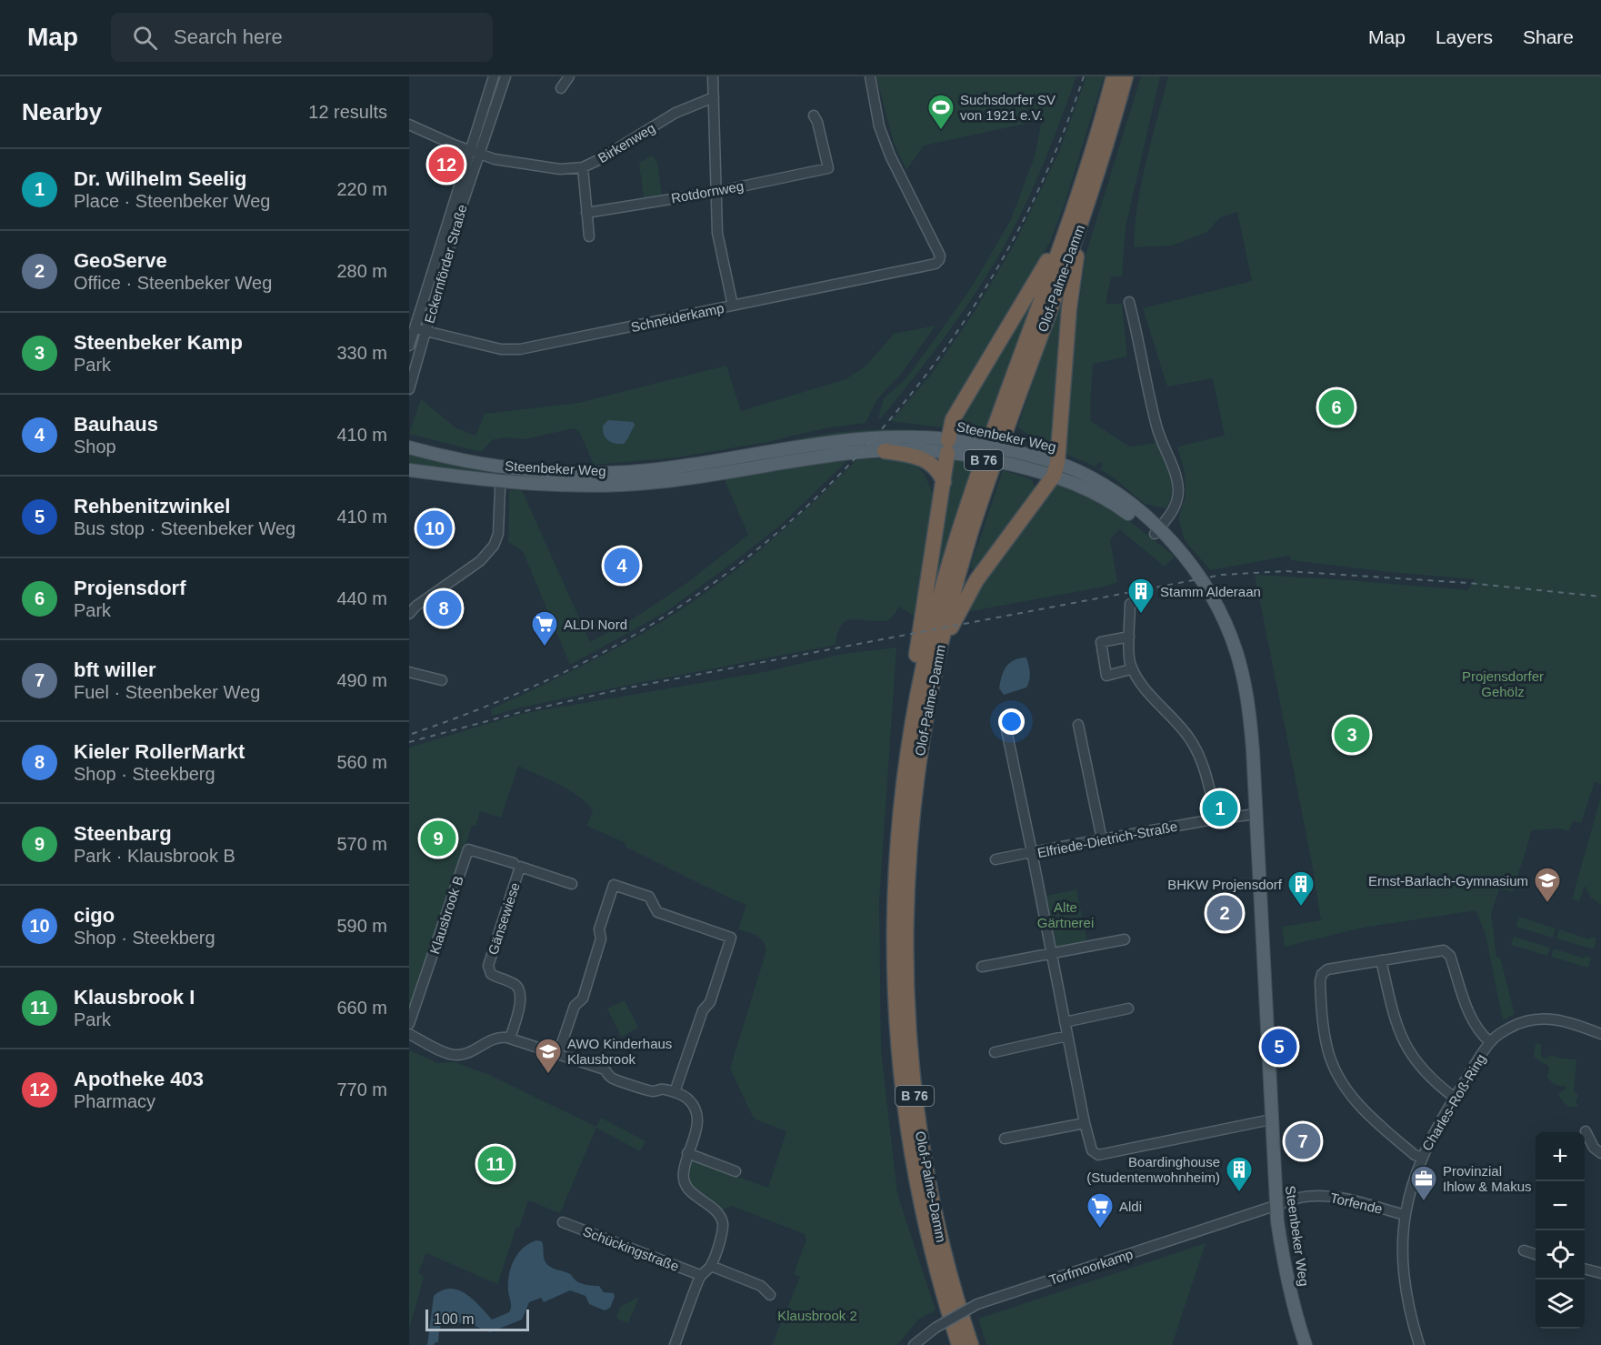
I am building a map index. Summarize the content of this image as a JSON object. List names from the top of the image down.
{
  "streets": {
    "highway": ["Olof-Palme-Damm", "B 76"],
    "main road": ["Steenbeker Weg"],
    "street": [
      "Birkenweg",
      "Rotdornweg",
      "Eckernförder Straße",
      "Schneiderkamp",
      "Elfriede-Dietrich-Straße",
      "Klausbrook B",
      "Gänsewiese",
      "Charles-Roß-Ring",
      "Torfende",
      "Schückingstraße",
      "Torfmoorkamp"
    ]
  },
  "crossings": [
    ["Birkenweg", "Eckernförder Straße"],
    ["Eckernförder Straße", "Schneiderkamp"],
    ["Steenbeker Weg", "Elfriede-Dietrich-Straße"],
    ["Steenbeker Weg", "Torfende"],
    ["Steenbeker Weg", "Torfmoorkamp"],
    ["Charles-Roß-Ring", "Torfende"],
    ["Torfende", "Torfmoorkamp"]
  ],
  "parks": ["Projensdorfer Gehölz", "Alte Gärtnerei", "Klausbrook 2"],
  "places": {
    "sports": ["Suchsdorfer SV von 1921 e.V."],
    "building": ["Stamm Alderaan", "BHKW Projensdorf", "Boardinghouse (Studentenwohnheim)"],
    "supermarket": ["ALDI Nord", "Aldi"],
    "school or university": ["Ernst-Barlach-Gymnasium", "AWO Kinderhaus Klausbrook"],
    "office": ["Provinzial Ihlow & Makus"]
  },
  "scale_bar": "100 m",
  "page": {
    "header": "Map",
    "search": "Search here",
    "nav": ["Map", "Layers", "Share"],
    "heading": ["Nearby", "12 results"],
    "pins": [
      "12",
      "6",
      "10",
      "4",
      "8",
      "3",
      "1",
      "9",
      "2",
      "5",
      "7",
      "11"
    ],
    "list": [
      {
        "mark": "1",
        "name": "Dr. Wilhelm Seelig",
        "note": "Place · Steenbeker Weg",
        "value": "220 m"
      },
      {
        "mark": "2",
        "name": "GeoServe",
        "note": "Office · Steenbeker Weg",
        "value": "280 m"
      },
      {
        "mark": "3",
        "name": "Steenbeker Kamp",
        "note": "Park",
        "value": "330 m"
      },
      {
        "mark": "4",
        "name": "Bauhaus",
        "note": "Shop",
        "value": "410 m"
      },
      {
        "mark": "5",
        "name": "Rehbenitzwinkel",
        "note": "Bus stop · Steenbeker Weg",
        "value": "410 m"
      },
      {
        "mark": "6",
        "name": "Projensdorf",
        "note": "Park",
        "value": "440 m"
      },
      {
        "mark": "7",
        "name": "bft willer",
        "note": "Fuel · Steenbeker Weg",
        "value": "490 m"
      },
      {
        "mark": "8",
        "name": "Kieler RollerMarkt",
        "note": "Shop · Steekberg",
        "value": "560 m"
      },
      {
        "mark": "9",
        "name": "Steenbarg",
        "note": "Park · Klausbrook B",
        "value": "570 m"
      },
      {
        "mark": "10",
        "name": "cigo",
        "note": "Shop · Steekberg",
        "value": "590 m"
      },
      {
        "mark": "11",
        "name": "Klausbrook I",
        "note": "Park",
        "value": "660 m"
      },
      {
        "mark": "12",
        "name": "Apotheke 403",
        "note": "Pharmacy",
        "value": "770 m"
      }
    ],
    "map_buttons": ["+", "−"],
    "scale": "100 m"
  }
}
